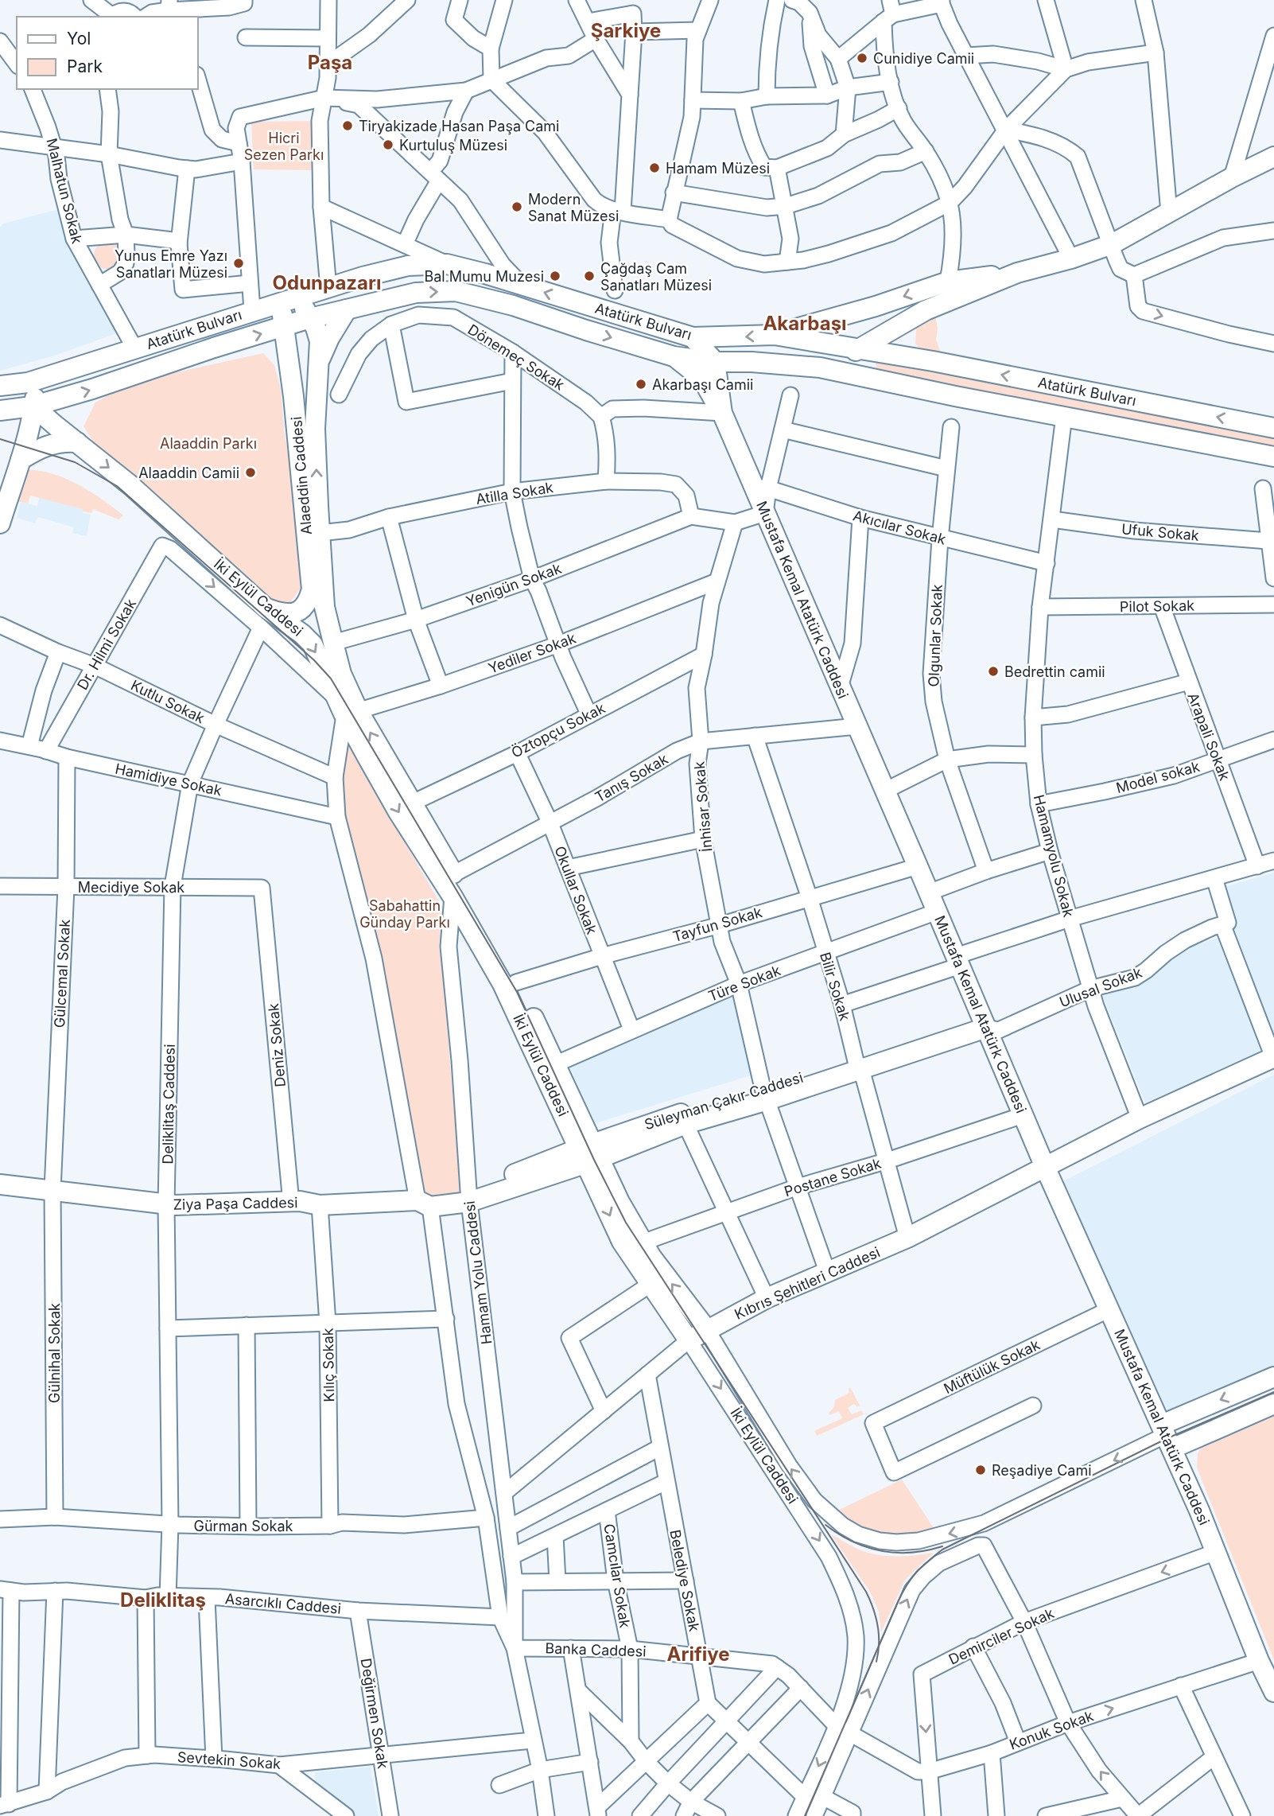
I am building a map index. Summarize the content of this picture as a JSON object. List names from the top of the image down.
{
  "streets": {
    "main road": [
      "Atatürk Bulvarı",
      "Alaeddin Caddesi",
      "İki Eylül Caddesi",
      "Mustafa Kemal Atatürk Caddesi",
      "Süleyman Çakır Caddesi",
      "Ziya Paşa Caddesi",
      "Kıbrıs Şehitleri Caddesi"
    ],
    "street": [
      "Malhatun Sokak",
      "Dönemeç Sokak",
      "Atilla Sokak",
      "Akıcılar Sokak",
      "Ufuk Sokak",
      "Yenigün Sokak",
      "Pilot Sokak",
      "Olgunlar Sokak",
      "Dr. Hilmi Sokak",
      "Yediler Sokak",
      "Kutlu Sokak",
      "Öztopçu Sokak",
      "Arapali Sokak",
      "Model sokak",
      "Tanış Sokak",
      "Hamidiye Sokak",
      "İnhisar Sokak",
      "Hamamyolu Sokak",
      "Mecidiye Sokak",
      "Okullar Sokak",
      "Tayfun Sokak",
      "Gülcemal Sokak",
      "Türe Sokak",
      "Bilir Sokak",
      "Ulusal Sokak",
      "Deniz Sokak",
      "Deliklitaş Caddesi",
      "Postane Sokak",
      "Hamam Yolu Caddesi",
      "Gülnihal Sokak",
      "Kılıç Sokak",
      "Müftülük Sokak",
      "Gürman Sokak",
      "Camcılar Sokak",
      "Belediye Sokak",
      "Asarcıklı Caddesi",
      "Demirciler Sokak",
      "Banka Caddesi",
      "Değirmen Sokak",
      "Konuk Sokak",
      "Sevtekin Sokak"
    ]
  },
  "crossings": [
    ["Malhatun Sokak", "Atatürk Bulvarı"],
    ["Atatürk Bulvarı", "Alaeddin Caddesi"],
    ["Atatürk Bulvarı", "İki Eylül Caddesi"],
    ["Atatürk Bulvarı", "Mustafa Kemal Atatürk Caddesi"],
    ["Atatürk Bulvarı", "Hamamyolu Sokak"],
    ["Alaeddin Caddesi", "Atilla Sokak"],
    ["Alaeddin Caddesi", "Yenigün Sokak"],
    ["Alaeddin Caddesi", "İki Eylül Caddesi"],
    ["Alaeddin Caddesi", "Dr. Hilmi Sokak"],
    ["Alaeddin Caddesi", "Deliklitaş Caddesi"],
    ["Atilla Sokak", "Yenigün Sokak"],
    ["Akıcılar Sokak", "Mustafa Kemal Atatürk Caddesi"],
    ["Akıcılar Sokak", "Olgunlar Sokak"],
    ["Akıcılar Sokak", "Hamamyolu Sokak"],
    ["Ufuk Sokak", "Hamamyolu Sokak"],
    ["Yenigün Sokak", "İki Eylül Caddesi"],
    ["İki Eylül Caddesi", "Mustafa Kemal Atatürk Caddesi"],
    ["İki Eylül Caddesi", "Dr. Hilmi Sokak"],
    ["İki Eylül Caddesi", "Yediler Sokak"],
    ["İki Eylül Caddesi", "Öztopçu Sokak"],
    ["İki Eylül Caddesi", "Tanış Sokak"],
    ["İki Eylül Caddesi", "Tayfun Sokak"],
    ["İki Eylül Caddesi", "Türe Sokak"],
    ["İki Eylül Caddesi", "Süleyman Çakır Caddesi"],
    ["İki Eylül Caddesi", "Deliklitaş Caddesi"],
    ["İki Eylül Caddesi", "Postane Sokak"],
    ["İki Eylül Caddesi", "Ziya Paşa Caddesi"],
    ["İki Eylül Caddesi", "Hamam Yolu Caddesi"],
    ["İki Eylül Caddesi", "Kıbrıs Şehitleri Caddesi"],
    ["İki Eylül Caddesi", "Demirciler Sokak"],
    ["Mustafa Kemal Atatürk Caddesi", "Tanış Sokak"],
    ["Mustafa Kemal Atatürk Caddesi", "Tayfun Sokak"],
    ["Mustafa Kemal Atatürk Caddesi", "Türe Sokak"],
    ["Mustafa Kemal Atatürk Caddesi", "Ulusal Sokak"],
    ["Mustafa Kemal Atatürk Caddesi", "Süleyman Çakır Caddesi"],
    ["Mustafa Kemal Atatürk Caddesi", "Postane Sokak"],
    ["Mustafa Kemal Atatürk Caddesi", "Kıbrıs Şehitleri Caddesi"],
    ["Mustafa Kemal Atatürk Caddesi", "Müftülük Sokak"],
    ["Mustafa Kemal Atatürk Caddesi", "Demirciler Sokak"],
    ["Mustafa Kemal Atatürk Caddesi", "Konuk Sokak"],
    ["Pilot Sokak", "Arapali Sokak"],
    ["Pilot Sokak", "Hamamyolu Sokak"],
    ["Dr. Hilmi Sokak", "Kutlu Sokak"],
    ["Dr. Hilmi Sokak", "Hamidiye Sokak"],
    ["Dr. Hilmi Sokak", "Deliklitaş Caddesi"],
    ["Yediler Sokak", "İnhisar Sokak"],
    ["Yediler Sokak", "Hamam Yolu Caddesi"],
    ["Kutlu Sokak", "Deliklitaş Caddesi"],
    ["Kutlu Sokak", "Hamam Yolu Caddesi"],
    ["Öztopçu Sokak", "İnhisar Sokak"],
    ["Öztopçu Sokak", "Okullar Sokak"],
    ["Arapali Sokak", "Model sokak"],
    ["Model sokak", "Hamamyolu Sokak"],
    ["Tanış Sokak", "İnhisar Sokak"],
    ["Tanış Sokak", "Okullar Sokak"],
    ["Tanış Sokak", "Bilir Sokak"],
    ["Hamidiye Sokak", "Gülcemal Sokak"],
    ["Hamidiye Sokak", "Deliklitaş Caddesi"],
    ["Hamidiye Sokak", "Hamam Yolu Caddesi"],
    ["İnhisar Sokak", "Tayfun Sokak"],
    ["İnhisar Sokak", "Türe Sokak"],
    ["İnhisar Sokak", "Süleyman Çakır Caddesi"],
    ["İnhisar Sokak", "Postane Sokak"],
    ["İnhisar Sokak", "Kıbrıs Şehitleri Caddesi"],
    ["Hamamyolu Sokak", "Ulusal Sokak"],
    ["Hamamyolu Sokak", "Kıbrıs Şehitleri Caddesi"],
    ["Mecidiye Sokak", "Gülcemal Sokak"],
    ["Mecidiye Sokak", "Deniz Sokak"],
    ["Mecidiye Sokak", "Deliklitaş Caddesi"],
    ["Okullar Sokak", "Tayfun Sokak"],
    ["Okullar Sokak", "Türe Sokak"],
    ["Tayfun Sokak", "Bilir Sokak"],
    ["Gülcemal Sokak", "Ziya Paşa Caddesi"],
    ["Gülcemal Sokak", "Gülnihal Sokak"],
    ["Türe Sokak", "Bilir Sokak"],
    ["Bilir Sokak", "Süleyman Çakır Caddesi"],
    ["Bilir Sokak", "Postane Sokak"],
    ["Bilir Sokak", "Kıbrıs Şehitleri Caddesi"],
    ["Ulusal Sokak", "Süleyman Çakır Caddesi"],
    ["Deniz Sokak", "Ziya Paşa Caddesi"],
    ["Süleyman Çakır Caddesi", "Ziya Paşa Caddesi"],
    ["Deliklitaş Caddesi", "Ziya Paşa Caddesi"],
    ["Deliklitaş Caddesi", "Gürman Sokak"],
    ["Deliklitaş Caddesi", "Asarcıklı Caddesi"],
    ["Ziya Paşa Caddesi", "Hamam Yolu Caddesi"],
    ["Ziya Paşa Caddesi", "Gülnihal Sokak"],
    ["Ziya Paşa Caddesi", "Kılıç Sokak"],
    ["Hamam Yolu Caddesi", "Kıbrıs Şehitleri Caddesi"],
    ["Hamam Yolu Caddesi", "Gürman Sokak"],
    ["Hamam Yolu Caddesi", "Asarcıklı Caddesi"],
    ["Hamam Yolu Caddesi", "Banka Caddesi"],
    ["Hamam Yolu Caddesi", "Sevtekin Sokak"],
    ["Kıbrıs Şehitleri Caddesi", "Belediye Sokak"],
    ["Gülnihal Sokak", "Gürman Sokak"],
    ["Kılıç Sokak", "Gürman Sokak"],
    ["Camcılar Sokak", "Banka Caddesi"],
    ["Belediye Sokak", "Banka Caddesi"],
    ["Asarcıklı Caddesi", "Değirmen Sokak"],
    ["Demirciler Sokak", "Konuk Sokak"],
    ["Değirmen Sokak", "Sevtekin Sokak"]
  ],
  "one_way": ["Demirciler Sokak"],
  "districts": [
    "Şarkiye",
    "Paşa",
    "Odunpazarı",
    "Akarbaşı",
    "Deliklitaş",
    "Arifiye"
  ],
  "parks": ["Hicri Sezen Parkı", "Alaaddin Parkı", "Sabahattin Günday Parkı"],
  "places": [
    "Cunidiye Camii",
    "Tiryakizade Hasan Paşa Cami",
    "Kurtuluş Müzesi",
    "Hamam Müzesi",
    "Modern Sanat Müzesi",
    "Yunus Emre Yazı Sanatları Müzesi",
    "Bal Mumu Muzesi",
    "Çağdaş Cam Sanatları Müzesi",
    "Akarbaşı Camii",
    "Alaaddin Camii",
    "Bedrettin camii",
    "Reşadiye Cami"
  ],
  "legend": ["Yol", "Park"]
}
